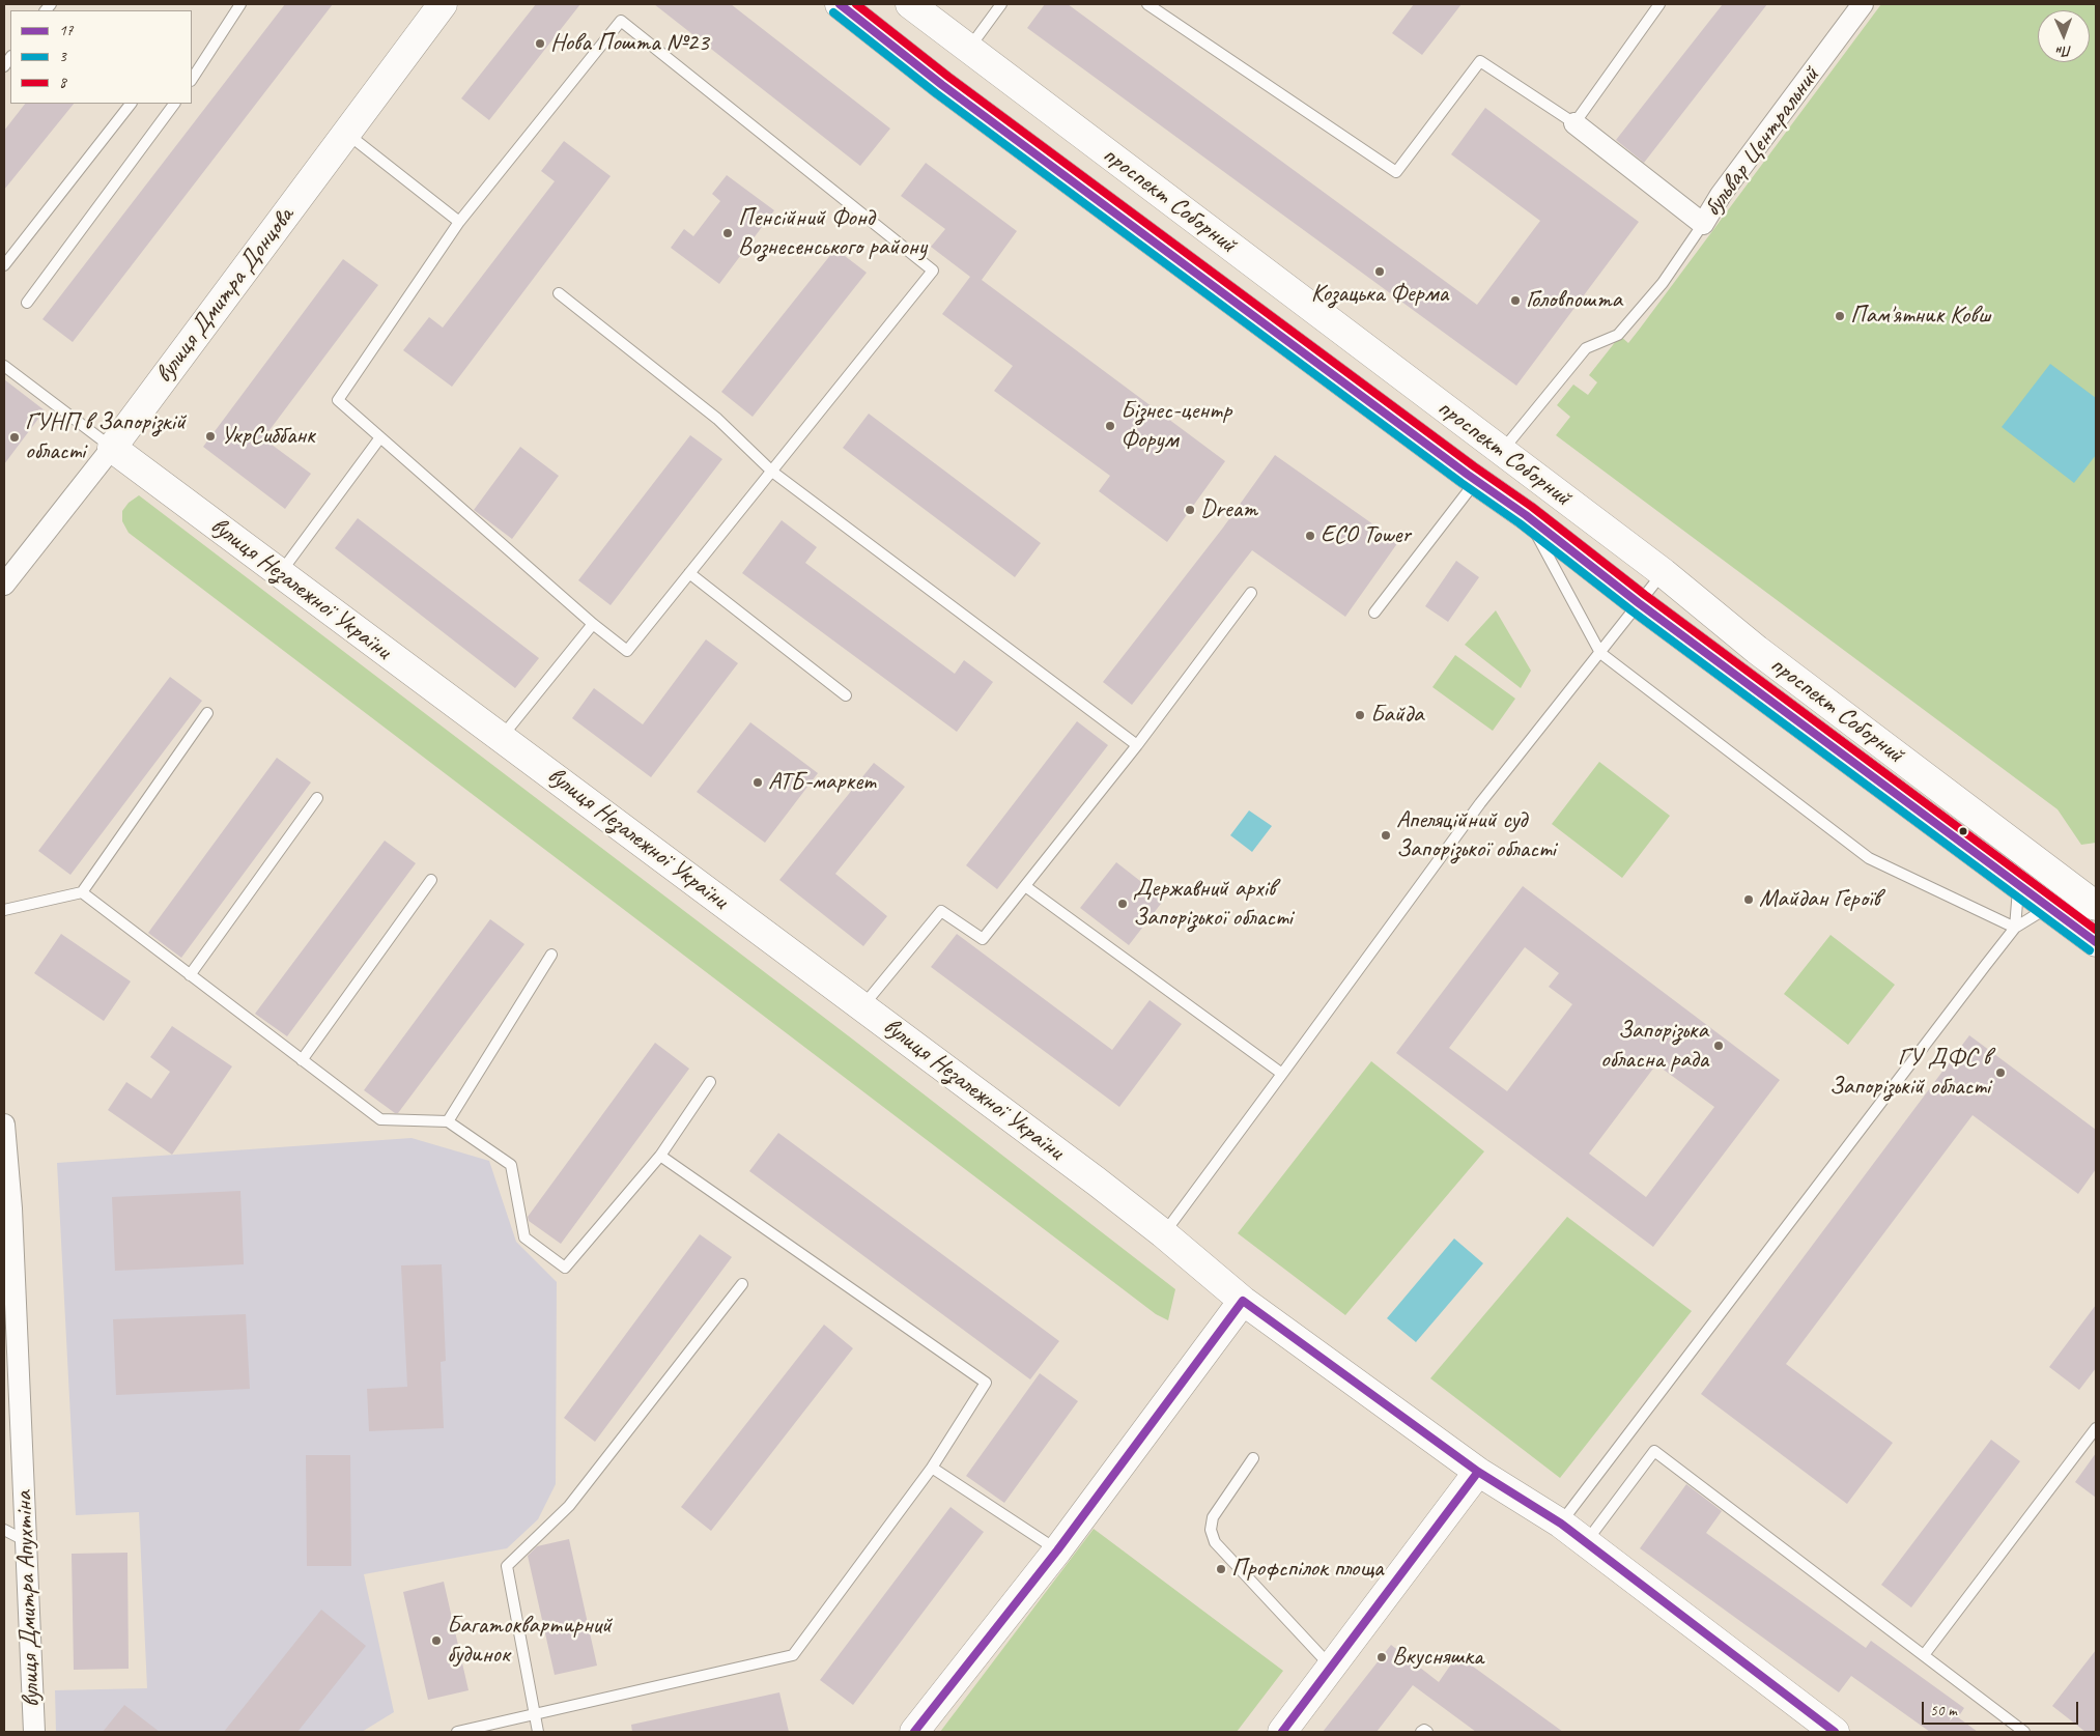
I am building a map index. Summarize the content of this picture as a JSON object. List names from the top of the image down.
{
  "streets": {
    "street": [
      "бульвар Центральний",
      "проспект Соборний",
      "вулиця Дмитра Донцова",
      "вулиця Незалежної України",
      "вулиця Дмитра Апухтіна"
    ]
  },
  "crossings": [
    ["вулиця Дмитра Донцова", "вулиця Незалежної України"]
  ],
  "places": [
    "Нова Пошта №23",
    "Пенсійний Фонд Вознесенського району",
    "Козацька Ферма",
    "Головпошта",
    "Пам'ятник Ковш",
    "Бізнес-центр Форум",
    "УкрСиббанк",
    "ГУНП в Запорізкій області",
    "Dream",
    "ECO Tower",
    "Байда",
    "АТБ-маркет",
    "Апеляційний суд Запорізької області",
    "Майдан Героїв",
    "Державний архів Запорізької області",
    "Запорізька обласна рада",
    "ГУ ДФС в Запорізькій області",
    "Профспілок площа",
    "Багатоквартирний будинок",
    "Вкусняшка"
  ],
  "lines": ["transit line 17", "transit line 8", "transit line 3"],
  "legend": ["17", "3", "8"],
  "scale_bar": "50 m",
  "north": "bottom"
}
